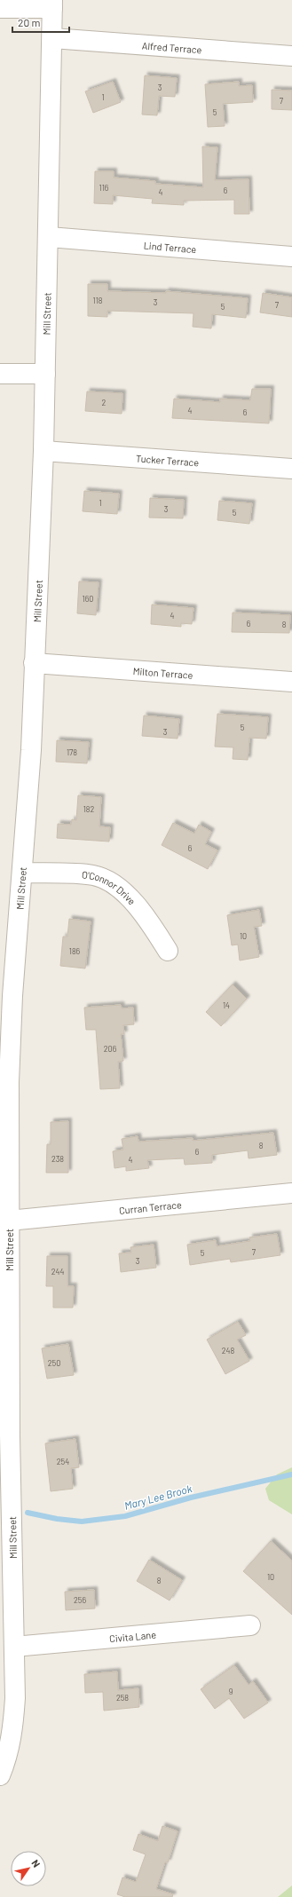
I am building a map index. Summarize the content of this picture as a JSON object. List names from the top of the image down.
{
  "streets": {
    "street": [
      "Alfred Terrace",
      "Lind Terrace",
      "Mill Street",
      "Tucker Terrace",
      "Milton Terrace",
      "O'Connor Drive",
      "Curran Terrace",
      "Civita Lane"
    ]
  },
  "crossings": [
    ["Alfred Terrace", "Mill Street"],
    ["Lind Terrace", "Mill Street"],
    ["Mill Street", "Tucker Terrace"],
    ["Mill Street", "Milton Terrace"],
    ["Mill Street", "O'Connor Drive"],
    ["Mill Street", "Curran Terrace"],
    ["Mill Street", "Civita Lane"]
  ],
  "water": ["Mary Lee Brook"],
  "house_numbers": [
    "3",
    "1",
    "7",
    "5",
    "116",
    "6",
    "4",
    "118",
    "3",
    "7",
    "5",
    "2",
    "4",
    "6",
    "1",
    "3",
    "5",
    "160",
    "4",
    "6",
    "8",
    "5",
    "3",
    "178",
    "182",
    "6",
    "10",
    "186",
    "14",
    "206",
    "8",
    "6",
    "238",
    "4",
    "7",
    "5",
    "3",
    "244",
    "248",
    "250",
    "254",
    "10",
    "8",
    "256",
    "9",
    "258"
  ],
  "scale_bar": "20 m",
  "north": "top right"
}
